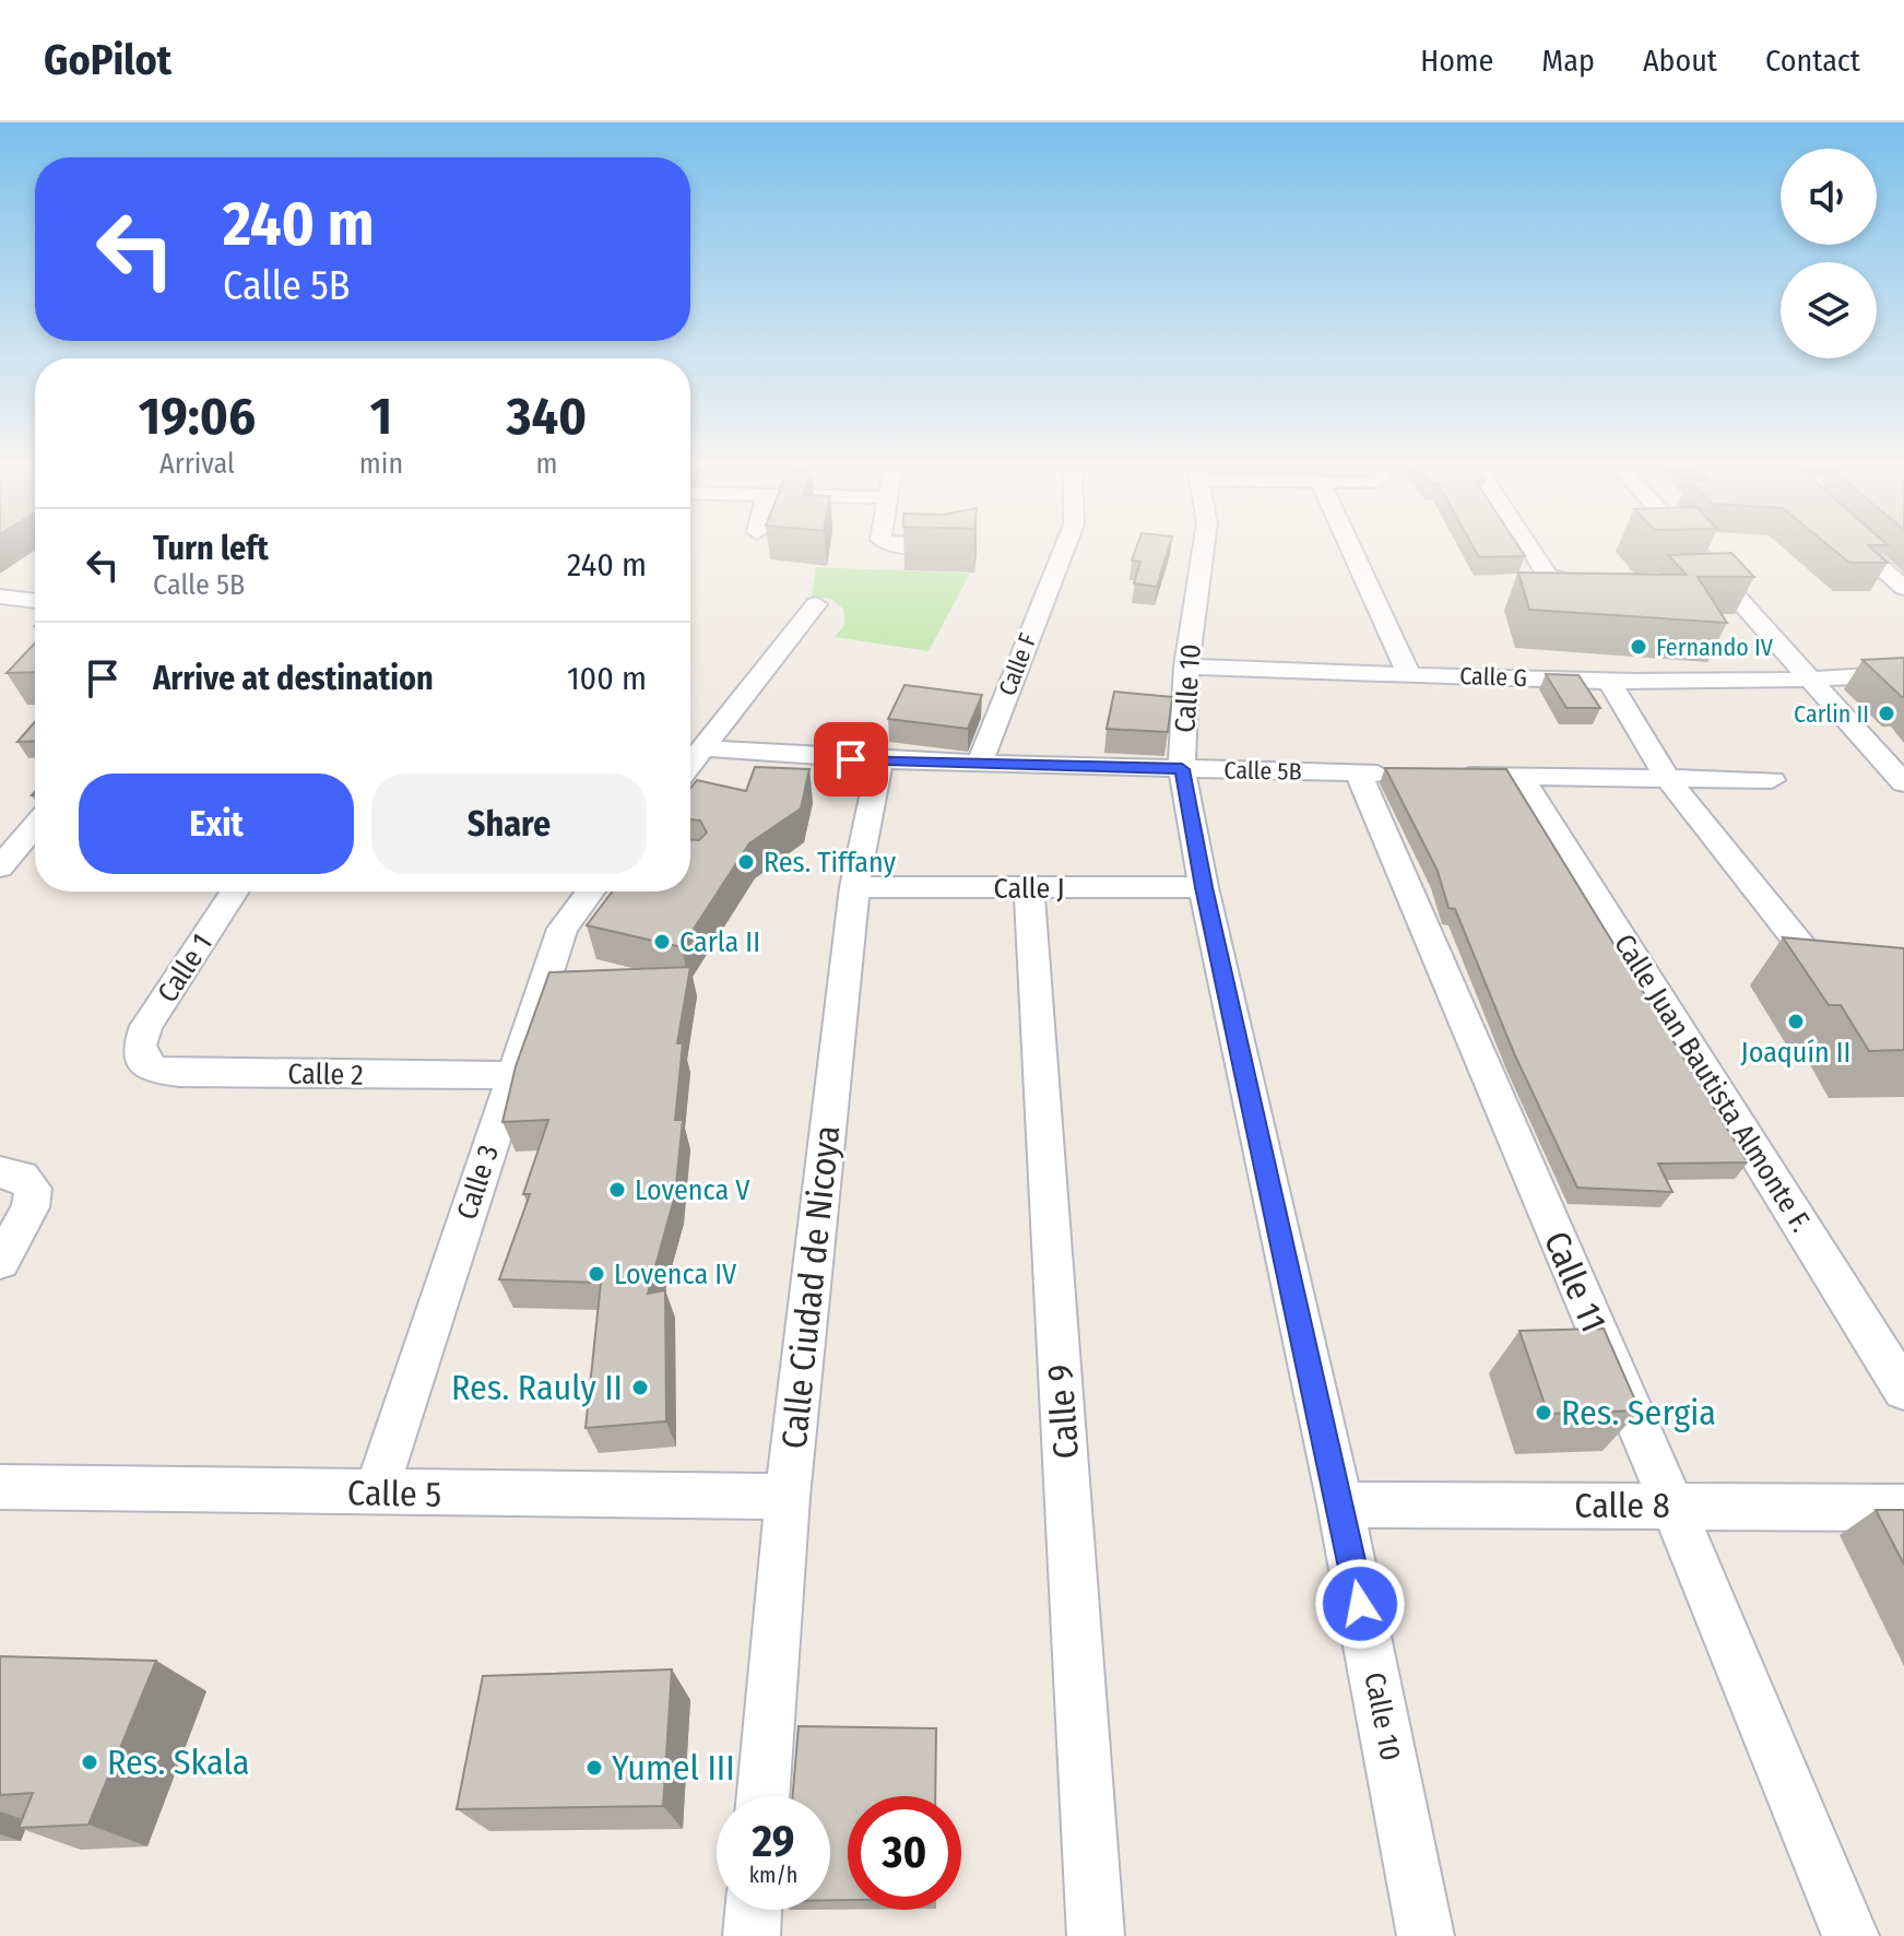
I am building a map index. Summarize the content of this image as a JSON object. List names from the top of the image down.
{
  "streets": {
    "street": [
      "Calle F",
      "Calle G",
      "Calle 10",
      "Calle 5B",
      "Calle J",
      "Calle 1",
      "Calle 2",
      "Calle Juan Bautista Almonte F.",
      "Calle 3",
      "Calle 11",
      "Calle Ciudad de Nicoya",
      "Calle 9",
      "Calle 5",
      "Calle 8"
    ]
  },
  "crossings": [
    ["Calle F", "Calle 5B"],
    ["Calle G", "Calle 10"],
    ["Calle 10", "Calle 5B"],
    ["Calle 10", "Calle J"],
    ["Calle 10", "Calle 8"],
    ["Calle 5B", "Calle 11"],
    ["Calle 5B", "Calle Ciudad de Nicoya"],
    ["Calle J", "Calle Ciudad de Nicoya"],
    ["Calle J", "Calle 9"],
    ["Calle 1", "Calle 2"],
    ["Calle 2", "Calle 3"],
    ["Calle 3", "Calle 5"],
    ["Calle 11", "Calle 8"],
    ["Calle Ciudad de Nicoya", "Calle 5"]
  ],
  "places": [
    "Fernando IV",
    "Carlin II",
    "Res. Tiffany",
    "Carla II",
    "Joaquín II",
    "Lovenca V",
    "Lovenca IV",
    "Res. Rauly II",
    "Res. Sergia",
    "Res. Skala",
    "Yumel III"
  ],
  "page": {
    "header": "GoPilot",
    "nav": [
      "Home",
      "Map",
      "About",
      "Contact"
    ],
    "turn": ["240 m", "Calle 5B"],
    "eta": [
      "19:06",
      "Arrival",
      "1",
      "min",
      "340",
      "m"
    ],
    "list": [
      {
        "name": "Turn left",
        "note": "Calle 5B",
        "value": "240 m"
      },
      {
        "name": "Arrive at destination",
        "value": "100 m"
      }
    ],
    "buttons": ["Exit", "Share"],
    "speed": "29 km/h",
    "limit": "30"
  }
}
